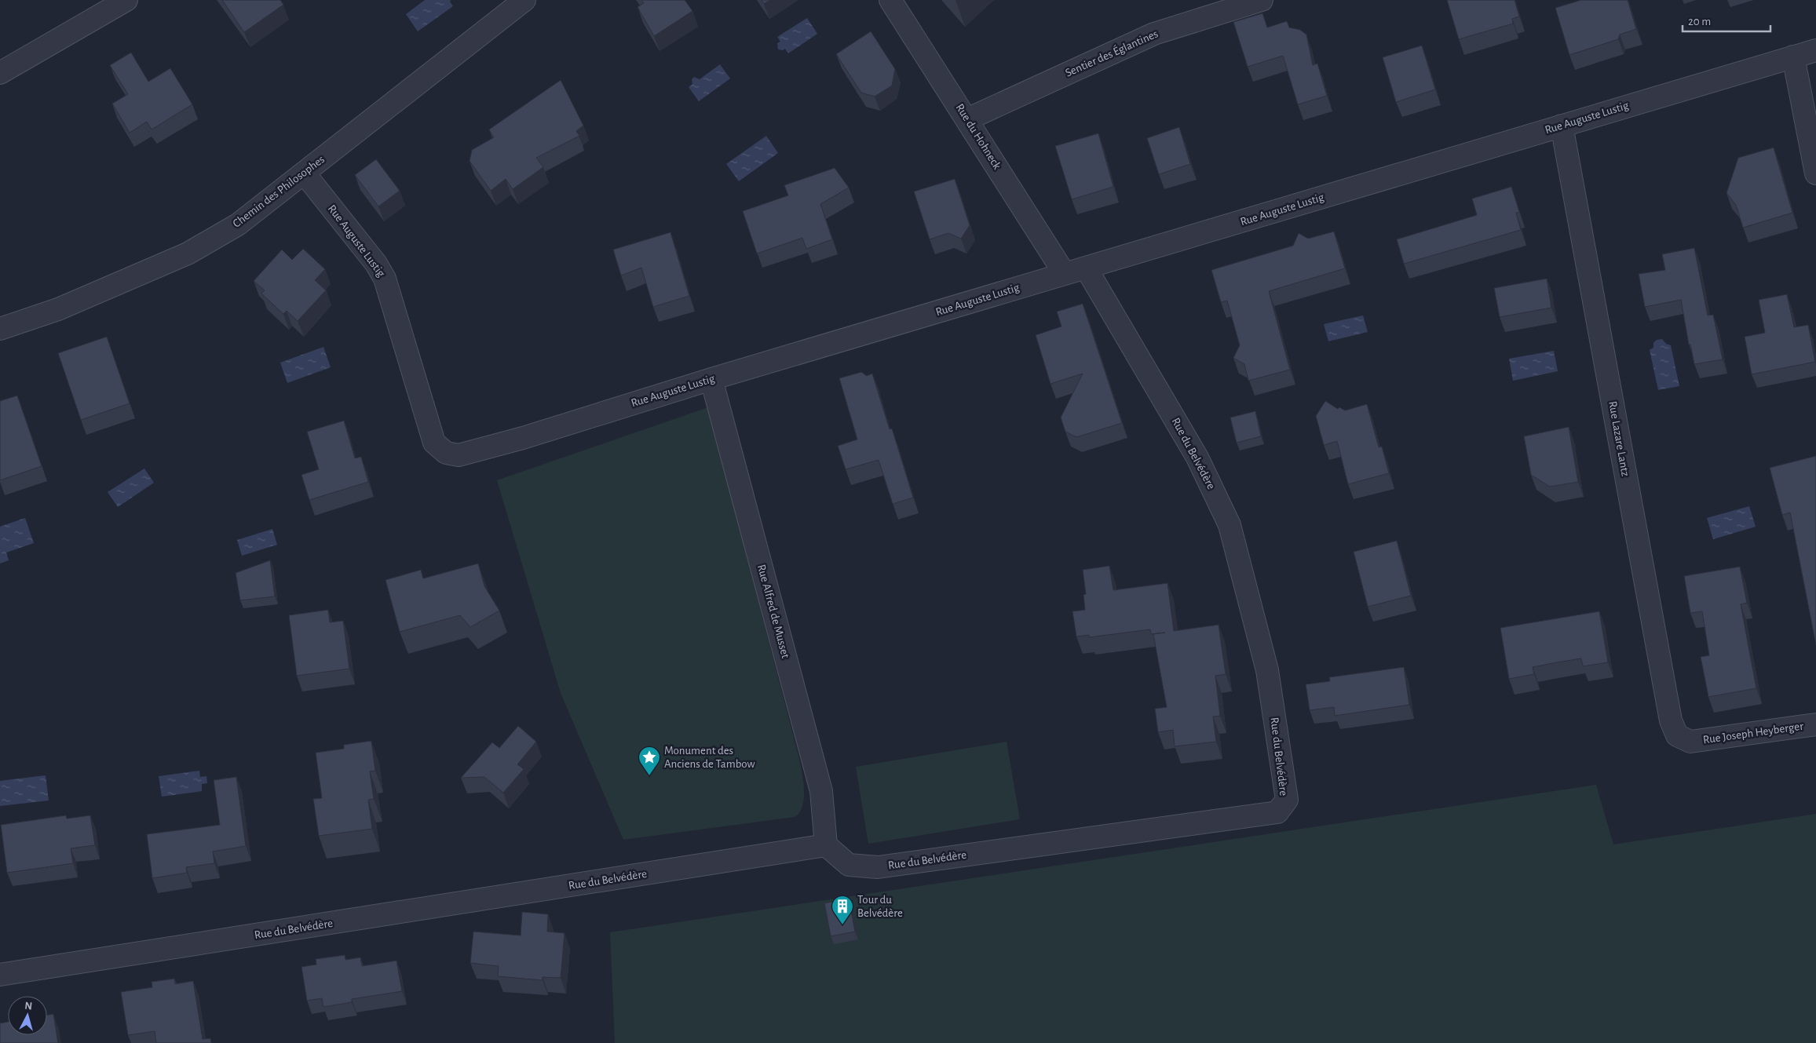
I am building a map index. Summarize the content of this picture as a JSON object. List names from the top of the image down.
{
  "streets": {
    "street": [
      "Sentier des Églantines",
      "Rue Auguste Lustig",
      "Rue du Hohneck",
      "Chemin des Philosophes",
      "Rue Lazare Lantz",
      "Rue du Belvédère",
      "Rue Alfred de Musset",
      "Rue Joseph Heyberger"
    ]
  },
  "crossings": [
    ["Sentier des Églantines", "Rue du Hohneck"],
    ["Rue Auguste Lustig", "Rue du Hohneck"],
    ["Rue Auguste Lustig", "Chemin des Philosophes"],
    ["Rue Auguste Lustig", "Rue Lazare Lantz"],
    ["Rue Auguste Lustig", "Rue du Belvédère"],
    ["Rue Auguste Lustig", "Rue Alfred de Musset"],
    ["Rue Lazare Lantz", "Rue Joseph Heyberger"],
    ["Rue du Belvédère", "Rue Alfred de Musset"]
  ],
  "places": {
    "place": ["Monument des Anciens de Tambow"],
    "building": ["Tour du Belvédère"]
  },
  "scale_bar": "20 m",
  "north": "top"
}
